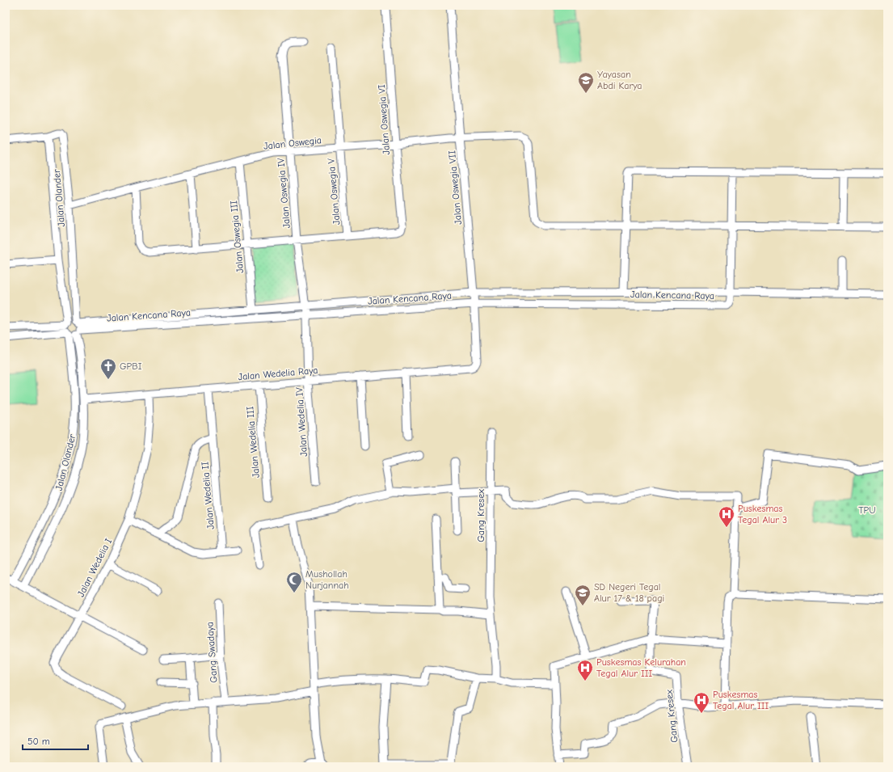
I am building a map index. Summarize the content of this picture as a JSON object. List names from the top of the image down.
{
  "streets": {
    "street": [
      "Jalan Oswegia VI",
      "Jalan Oswegia",
      "Jalan Oswegia VII",
      "Jalan Oswegia V",
      "Jalan Oswegia IV",
      "Jalan Olander",
      "Jalan Oswegia III",
      "Jalan Kencana Raya",
      "Jalan Wedelia Raya",
      "Jalan Wedelia IV",
      "Jalan Wedelia III",
      "Jalan Wedelia II",
      "Gang Kresex",
      "Jalan Wedelia I",
      "Gang Swadaya"
    ]
  },
  "crossings": [
    ["Jalan Oswegia VI", "Jalan Oswegia"],
    ["Jalan Oswegia VI", "Jalan Oswegia V"],
    ["Jalan Oswegia", "Jalan Oswegia VII"],
    ["Jalan Oswegia", "Jalan Oswegia V"],
    ["Jalan Oswegia", "Jalan Oswegia IV"],
    ["Jalan Oswegia", "Jalan Olander"],
    ["Jalan Oswegia", "Jalan Oswegia III"],
    ["Jalan Oswegia VII", "Jalan Kencana Raya"],
    ["Jalan Oswegia VII", "Jalan Wedelia Raya"],
    ["Jalan Oswegia IV", "Jalan Kencana Raya"],
    ["Jalan Oswegia IV", "Jalan Wedelia IV"],
    ["Jalan Olander", "Jalan Kencana Raya"],
    ["Jalan Olander", "Jalan Wedelia Raya"],
    ["Jalan Oswegia III", "Jalan Kencana Raya"],
    ["Jalan Kencana Raya", "Jalan Wedelia IV"],
    ["Jalan Wedelia Raya", "Jalan Wedelia IV"],
    ["Jalan Wedelia Raya", "Jalan Wedelia III"],
    ["Jalan Wedelia Raya", "Jalan Wedelia II"],
    ["Jalan Wedelia Raya", "Jalan Wedelia I"]
  ],
  "parks": ["TPU"],
  "places": {
    "school or university": ["Yayasan Abdi Karya", "SD Negeri Tegal Alur 17 & 18 pagi"],
    "church": ["GPBI"],
    "hospital": ["Puskesmas Tegal Alur 3", "Puskesmas Kelurahan Tegal Alur III", "Puskesmas Tegal Alur III"],
    "mosque": ["Mushollah Nurjannah"]
  },
  "scale_bar": "50 m"
}
